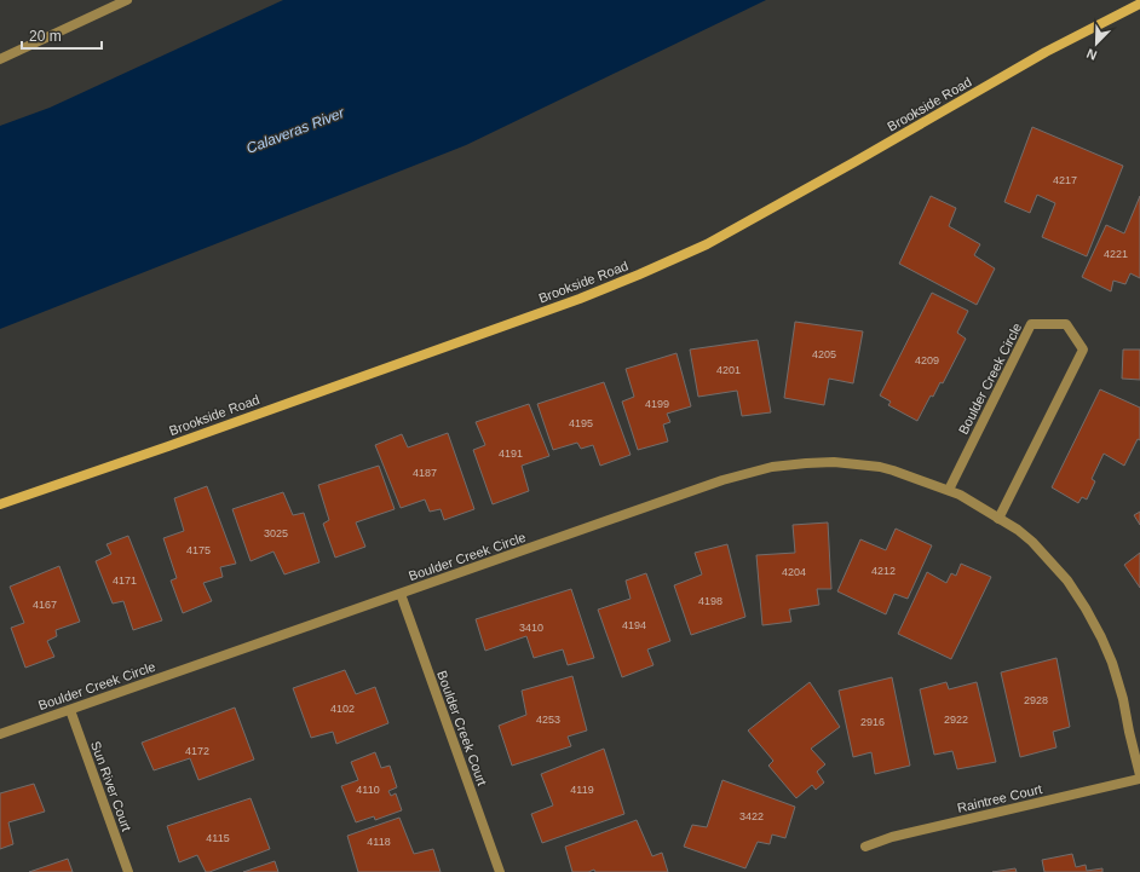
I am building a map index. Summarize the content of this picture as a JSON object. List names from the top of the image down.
{
  "streets": {
    "street": [
      "Brookside Road",
      "Boulder Creek Circle",
      "Boulder Creek Court",
      "Sun River Court",
      "Raintree Court"
    ]
  },
  "crossings": [
    ["Boulder Creek Circle", "Boulder Creek Court"],
    ["Boulder Creek Circle", "Sun River Court"],
    ["Boulder Creek Circle", "Raintree Court"]
  ],
  "water": ["Calaveras River"],
  "house_numbers": [
    "4217",
    "4221",
    "4205",
    "4209",
    "4201",
    "4199",
    "4195",
    "4191",
    "4187",
    "3025",
    "4175",
    "4212",
    "4204",
    "4171",
    "4198",
    "4167",
    "4194",
    "3410",
    "2928",
    "4102",
    "4253",
    "2922",
    "2916",
    "4172",
    "4110",
    "4119",
    "3422",
    "4115",
    "4118"
  ],
  "scale_bar": "20 m",
  "north": "bottom left"
}
